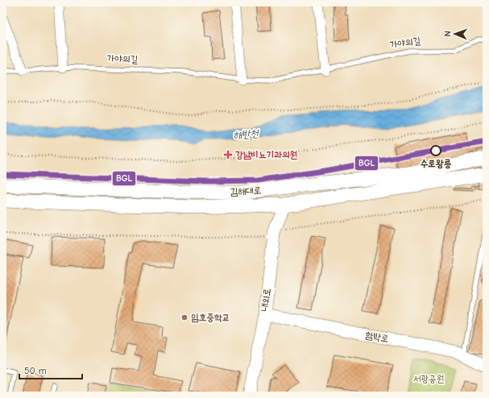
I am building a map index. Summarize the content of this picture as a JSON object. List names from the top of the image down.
{
  "streets": {
    "main road": ["김해대로"],
    "street": ["내외로", "함박로"],
    "lane": ["가야의길"]
  },
  "crossings": [
    ["김해대로", "내외로"],
    ["내외로", "함박로"]
  ],
  "water": ["해반천"],
  "parks": ["서광공원"],
  "places": {
    "other": ["수로왕릉", "임호중학교"],
    "health": ["강남비뇨기과의원"]
  },
  "lines": ["transit line BGL"],
  "scale_bar": "50 m",
  "north": "left"
}
